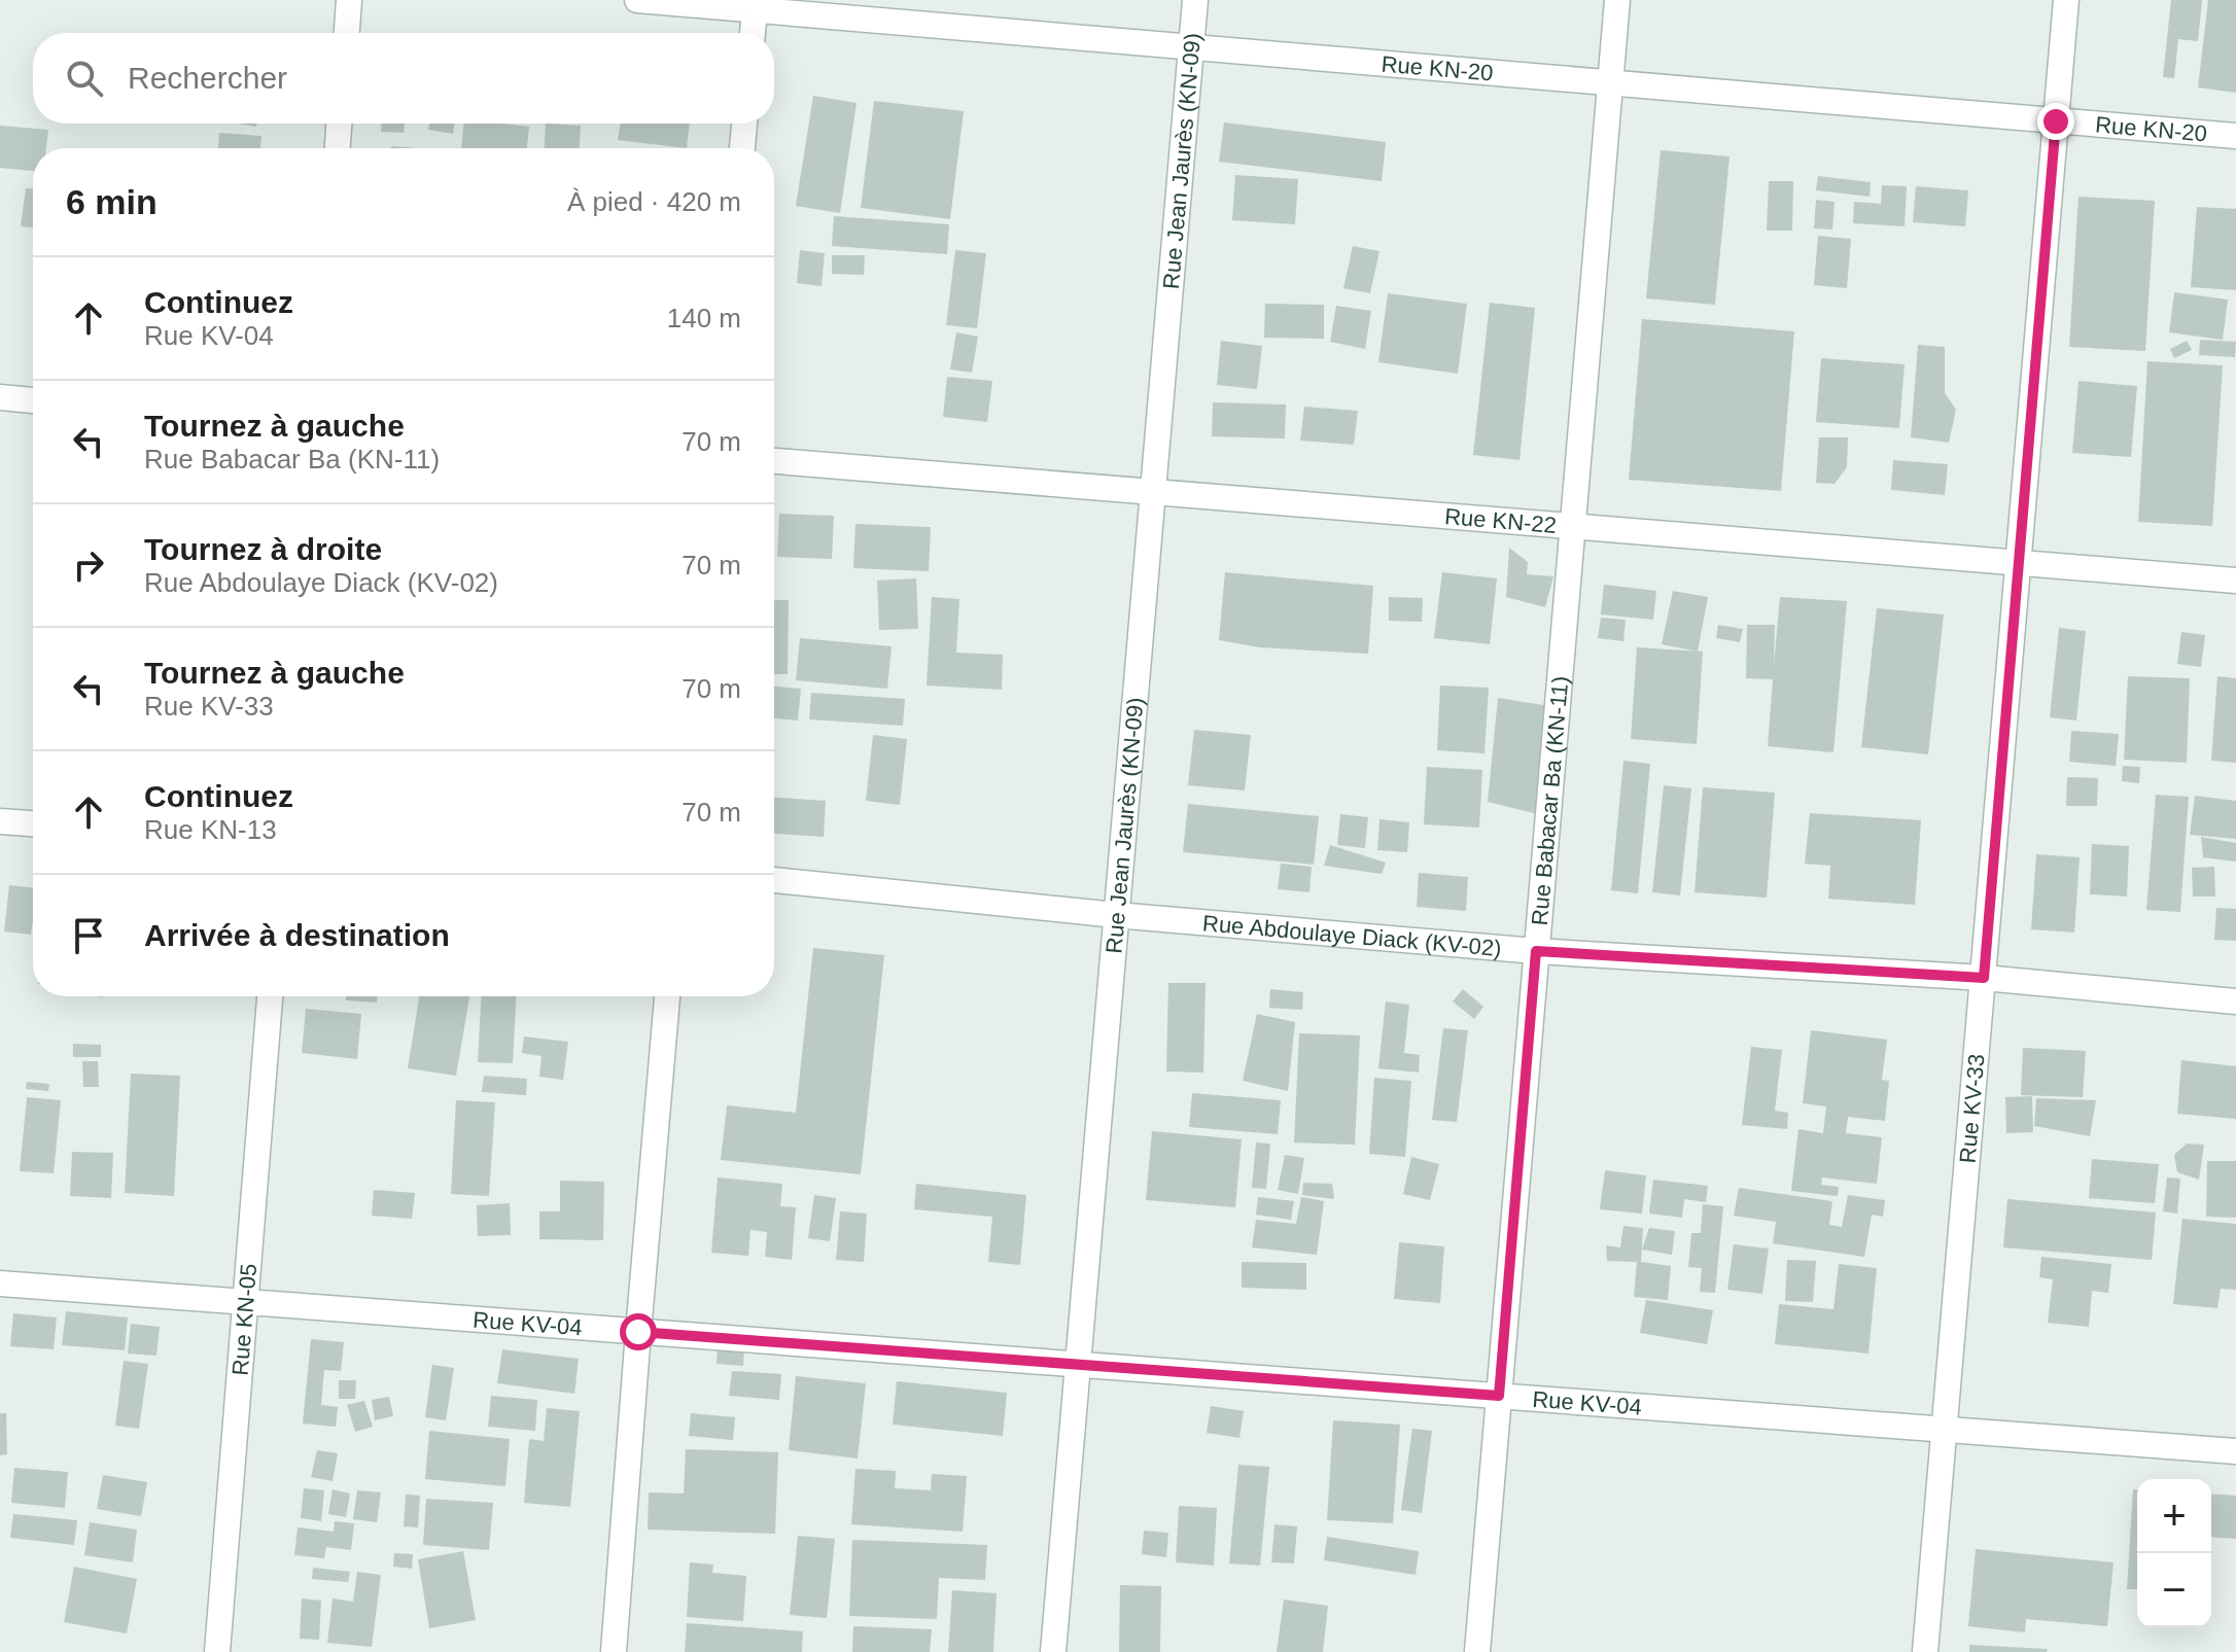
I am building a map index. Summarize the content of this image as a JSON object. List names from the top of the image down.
{
  "streets": {
    "street": [
      "Rue KN-20",
      "Rue Jean Jaurès (KN-09)",
      "Rue KN-22",
      "Rue Babacar Ba (KN-11)",
      "Rue Abdoulaye Diack (KV-02)",
      "Rue KV-33",
      "Rue KN-05",
      "Rue KV-04"
    ]
  },
  "crossings": [
    ["Rue KN-20", "Rue Jean Jaurès (KN-09)"],
    ["Rue KN-20", "Rue Babacar Ba (KN-11)"],
    ["Rue KN-20", "Rue KV-33"],
    ["Rue Jean Jaurès (KN-09)", "Rue KN-22"],
    ["Rue Jean Jaurès (KN-09)", "Rue Abdoulaye Diack (KV-02)"],
    ["Rue Jean Jaurès (KN-09)", "Rue KV-04"],
    ["Rue KN-22", "Rue Babacar Ba (KN-11)"],
    ["Rue KN-22", "Rue KV-33"],
    ["Rue Babacar Ba (KN-11)", "Rue Abdoulaye Diack (KV-02)"],
    ["Rue Babacar Ba (KN-11)", "Rue KV-04"],
    ["Rue Abdoulaye Diack (KV-02)", "Rue KV-33"],
    ["Rue KV-33", "Rue KV-04"],
    ["Rue KN-05", "Rue KV-04"]
  ],
  "page": {
    "search": "Rechercher",
    "heading": ["6 min", "À pied · 420 m"],
    "list": [
      ["Continuez", "Rue KV-04", "140 m"],
      ["Tournez à gauche", "Rue Babacar Ba (KN-11)", "70 m"],
      ["Tournez à droite", "Rue Abdoulaye Diack (KV-02)", "70 m"],
      ["Tournez à gauche", "Rue KV-33", "70 m"],
      ["Continuez", "Rue KN-13", "70 m"],
      "Arrivée à destination"
    ],
    "map_buttons": ["+", "−"]
  }
}
